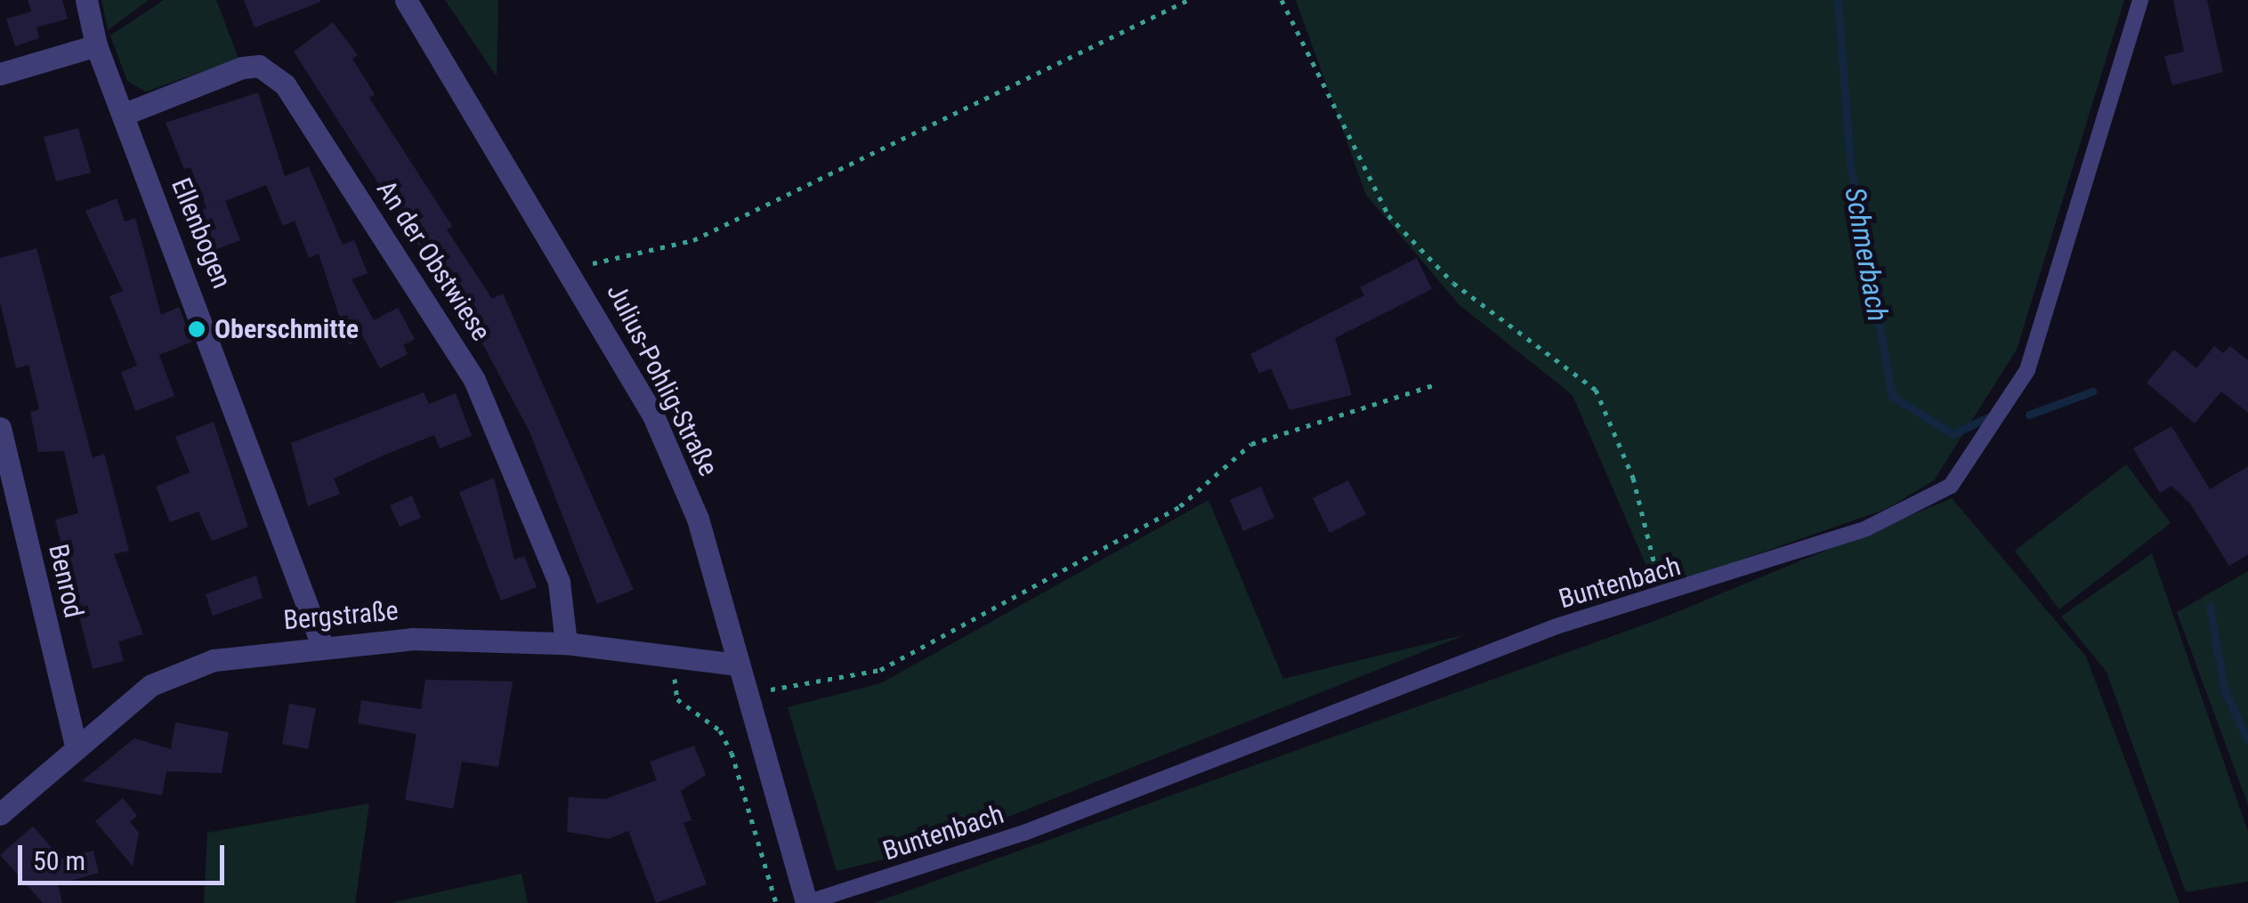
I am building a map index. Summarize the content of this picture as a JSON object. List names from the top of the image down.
{
  "streets": {
    "street": [
      "Ellenbogen",
      "An der Obstwiese",
      "Julius-Pohlig-Straße",
      "Benrod",
      "Bergstraße"
    ],
    "lane": ["Buntenbach"]
  },
  "crossings": [
    ["Ellenbogen", "An der Obstwiese"],
    ["Ellenbogen", "Bergstraße"],
    ["An der Obstwiese", "Bergstraße"],
    ["Julius-Pohlig-Straße", "Buntenbach"],
    ["Julius-Pohlig-Straße", "Bergstraße"],
    ["Benrod", "Bergstraße"]
  ],
  "water": ["Schmerbach"],
  "places": ["Oberschmitte"],
  "scale_bar": "50 m"
}
